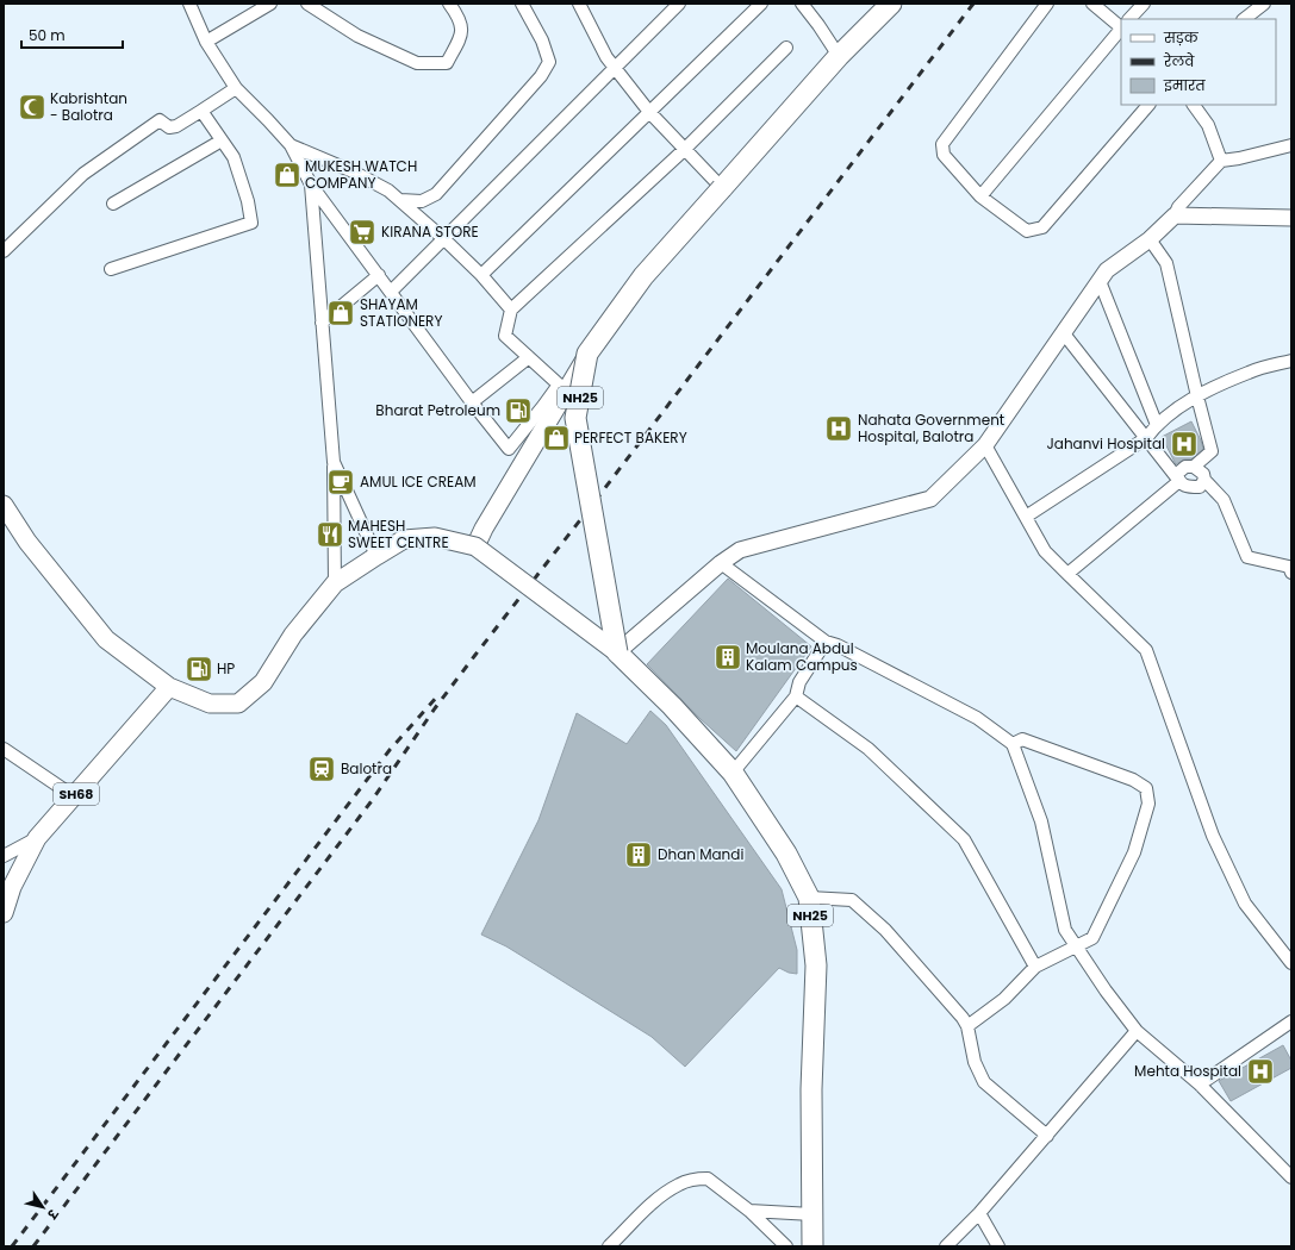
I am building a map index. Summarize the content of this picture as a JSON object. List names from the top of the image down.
{
  "streets": {
    "highway": ["NH25"],
    "main road": ["SH68"]
  },
  "places": {
    "mosque": ["Kabrishtan - Balotra"],
    "shop": ["MUKESH WATCH COMPANY", "SHAYAM STATIONERY", "PERFECT BAKERY"],
    "supermarket": ["KIRANA STORE"],
    "fuel station": ["Bharat Petroleum", "HP"],
    "hospital": ["Nahata Government Hospital, Balotra", "Jahanvi Hospital", "Mehta Hospital"],
    "cafe": ["AMUL ICE CREAM"],
    "restaurant": ["MAHESH SWEET CENTRE"],
    "building": ["Moulana Abdul Kalam Campus", "Dhan Mandi"],
    "station": ["Balotra"]
  },
  "legend": ["सड़क", "रेलवे", "इमारत"],
  "scale_bar": "50 m",
  "north": "bottom right"
}
